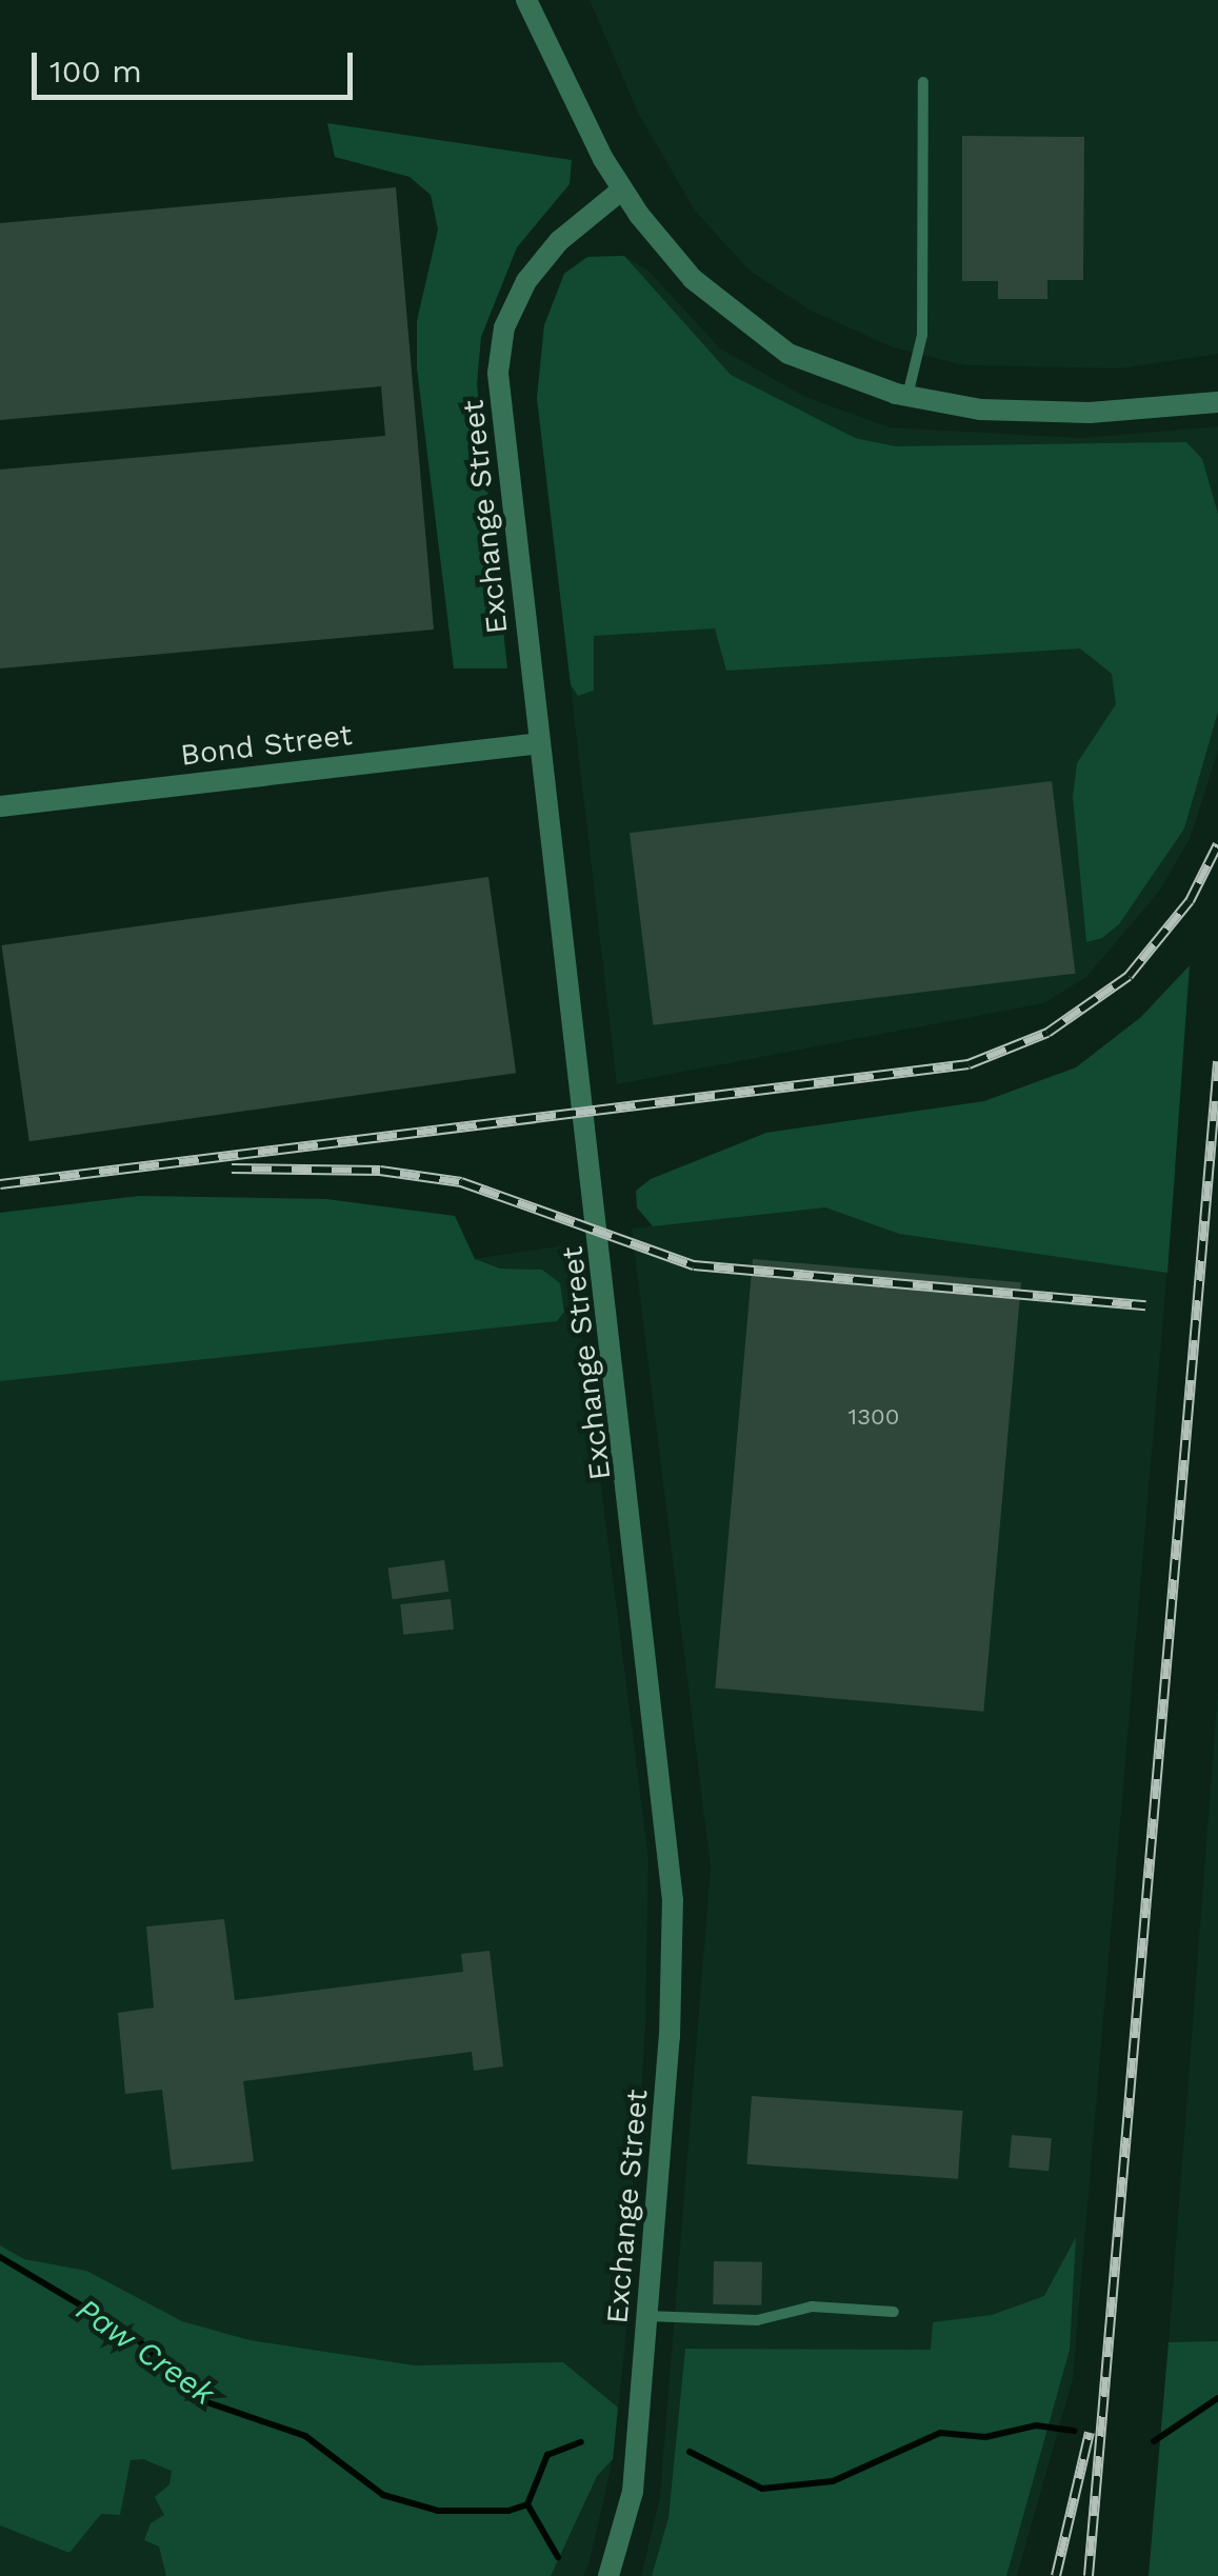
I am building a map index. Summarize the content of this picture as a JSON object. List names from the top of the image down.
{
  "streets": {
    "street": ["Exchange Street", "Bond Street"]
  },
  "crossings": [
    ["Exchange Street", "Bond Street"]
  ],
  "water": ["Paw Creek"],
  "house_numbers": ["1300"],
  "scale_bar": "100 m"
}
